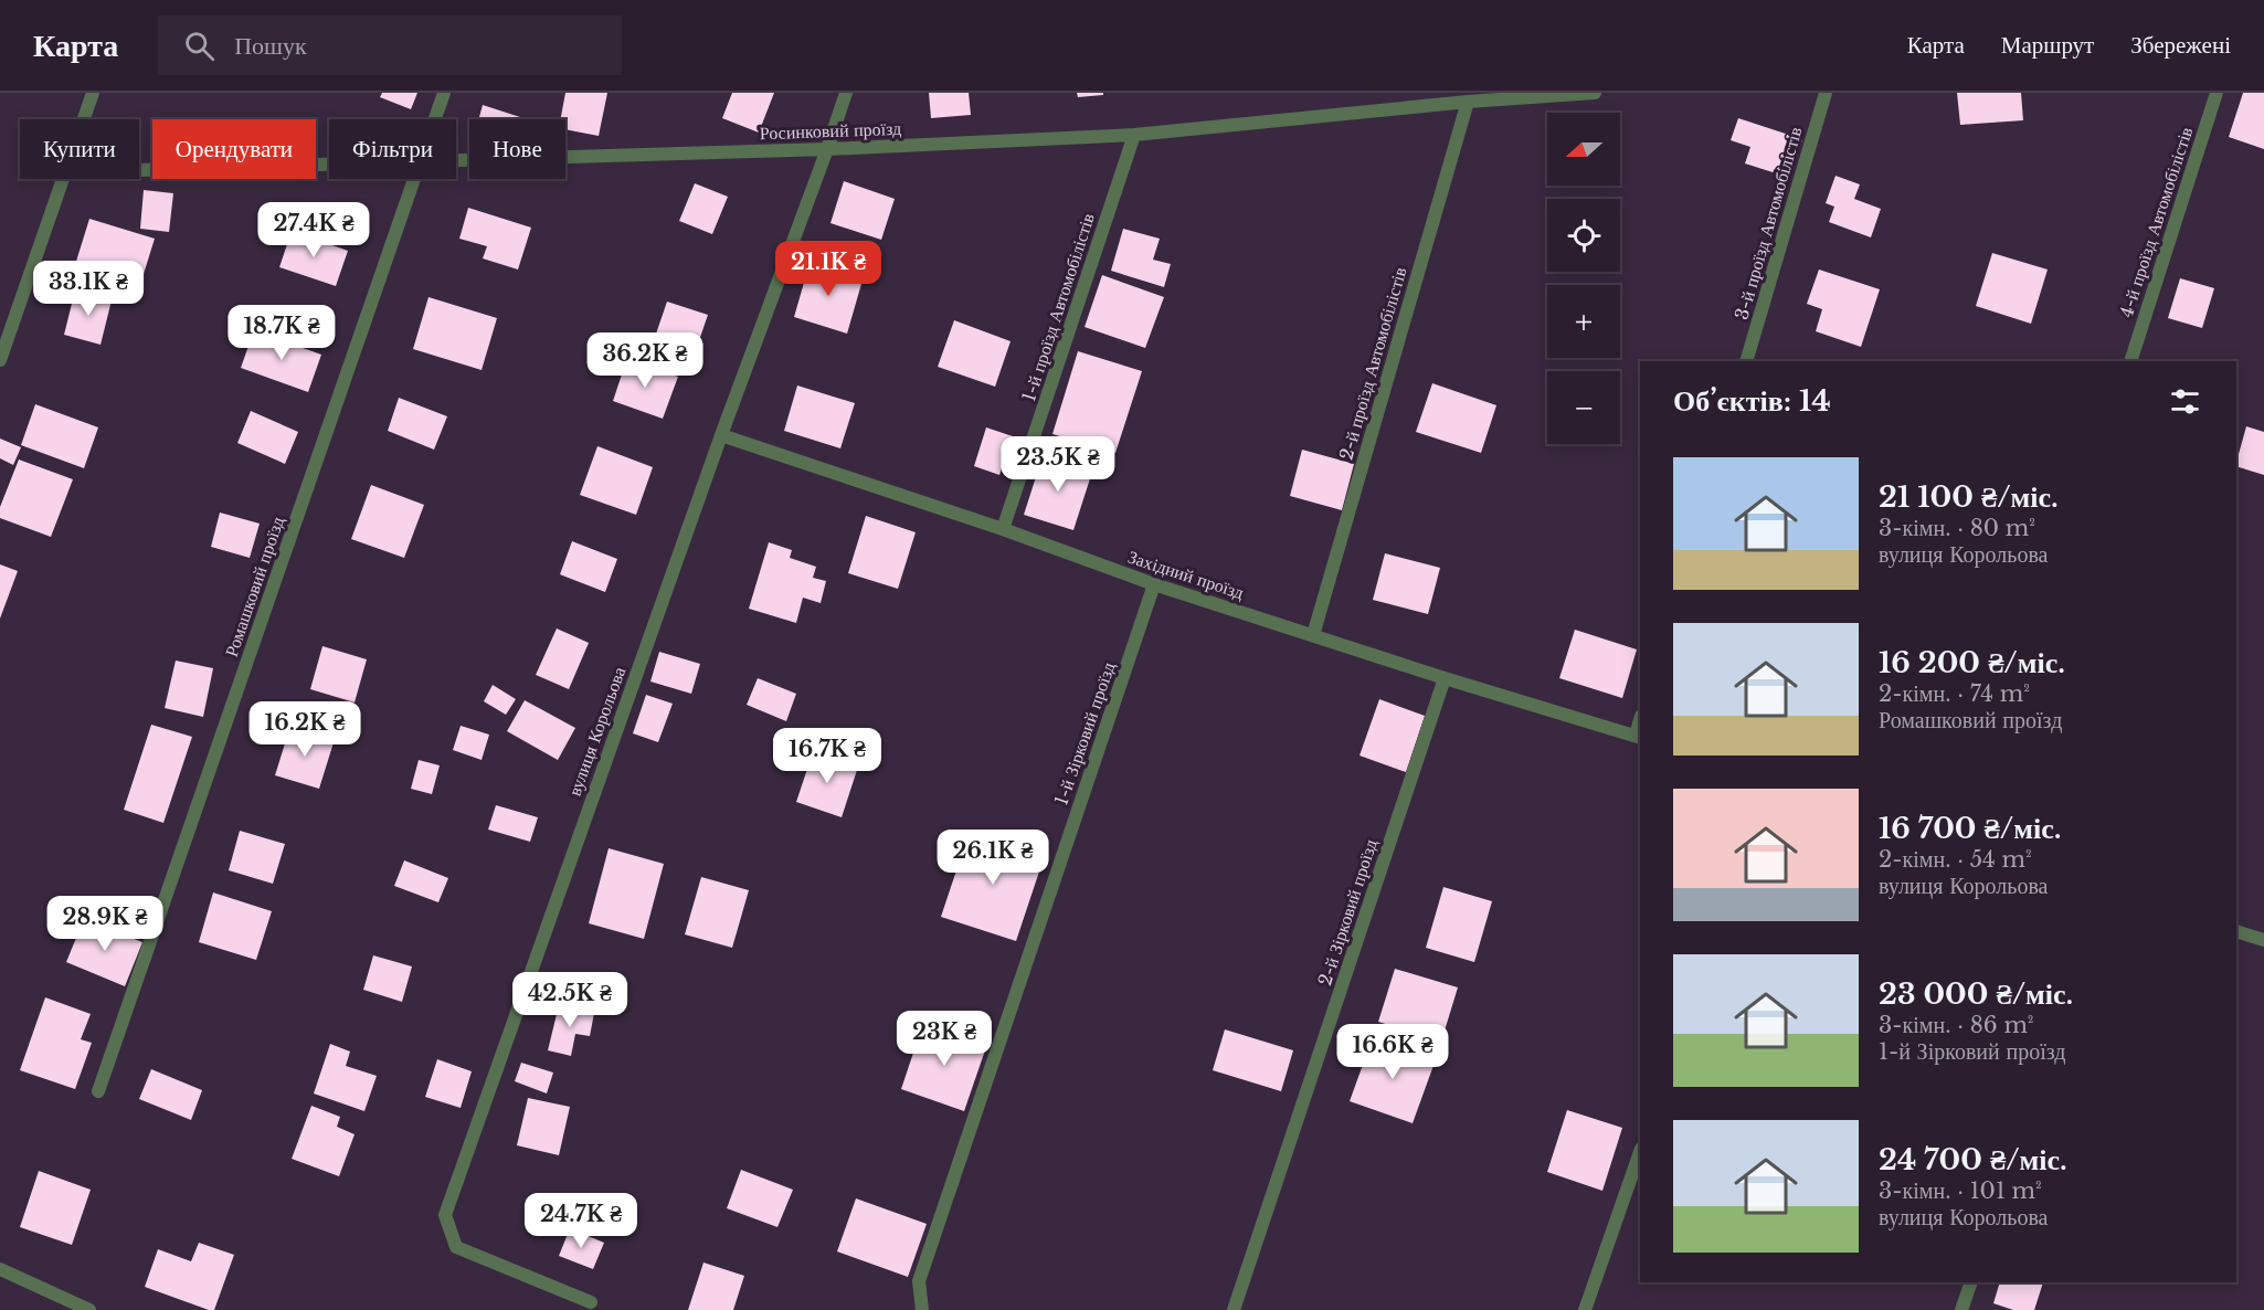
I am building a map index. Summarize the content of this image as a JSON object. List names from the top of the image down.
{
  "streets": {
    "street": [
      "Росинковий проїзд",
      "4-й проїзд Автомобілістів",
      "3-й проїзд Автомобілістів",
      "1-й проїзд Автомобілістів",
      "2-й проїзд Автомобілістів",
      "Західний проїзд",
      "Ромашковий проїзд",
      "вулиця Корольова",
      "1-й Зірковий проїзд",
      "2-й Зірковий проїзд"
    ]
  },
  "crossings": [
    ["Росинковий проїзд", "1-й проїзд Автомобілістів"],
    ["Росинковий проїзд", "2-й проїзд Автомобілістів"],
    ["Росинковий проїзд", "вулиця Корольова"],
    ["1-й проїзд Автомобілістів", "Західний проїзд"],
    ["2-й проїзд Автомобілістів", "Західний проїзд"],
    ["Західний проїзд", "вулиця Корольова"],
    ["Західний проїзд", "1-й Зірковий проїзд"],
    ["Західний проїзд", "2-й Зірковий проїзд"]
  ],
  "north": "left",
  "page": {
    "header": "Карта",
    "search": "Пошук",
    "nav": ["Карта", "Маршрут", "Збережені"],
    "map_buttons": ["+", "−"],
    "chip": [
      "Купити",
      "Орендувати",
      "Фільтри",
      "Нове"
    ],
    "price": [
      "27.4K ₴",
      "21.1K ₴",
      "33.1K ₴",
      "18.7K ₴",
      "36.2K ₴",
      "23.5K ₴",
      "16.2K ₴",
      "16.7K ₴",
      "26.1K ₴",
      "28.9K ₴",
      "42.5K ₴",
      "23K ₴",
      "16.6K ₴",
      "24.7K ₴"
    ],
    "heading": "Об’єктів: 14",
    "list": [
      {
        "name": "21 100 ₴/міс.",
        "note": "3-кімн. · 80 m² · вулиця Корольова"
      },
      {
        "name": "16 200 ₴/міс.",
        "note": "2-кімн. · 74 m² · Ромашковий проїзд"
      },
      {
        "name": "16 700 ₴/міс.",
        "note": "2-кімн. · 54 m² · вулиця Корольова"
      },
      {
        "name": "23 000 ₴/міс.",
        "note": "3-кімн. · 86 m² · 1-й Зірковий проїзд"
      },
      {
        "name": "24 700 ₴/міс.",
        "note": "3-кімн. · 101 m² · вулиця Корольова"
      }
    ]
  }
}
